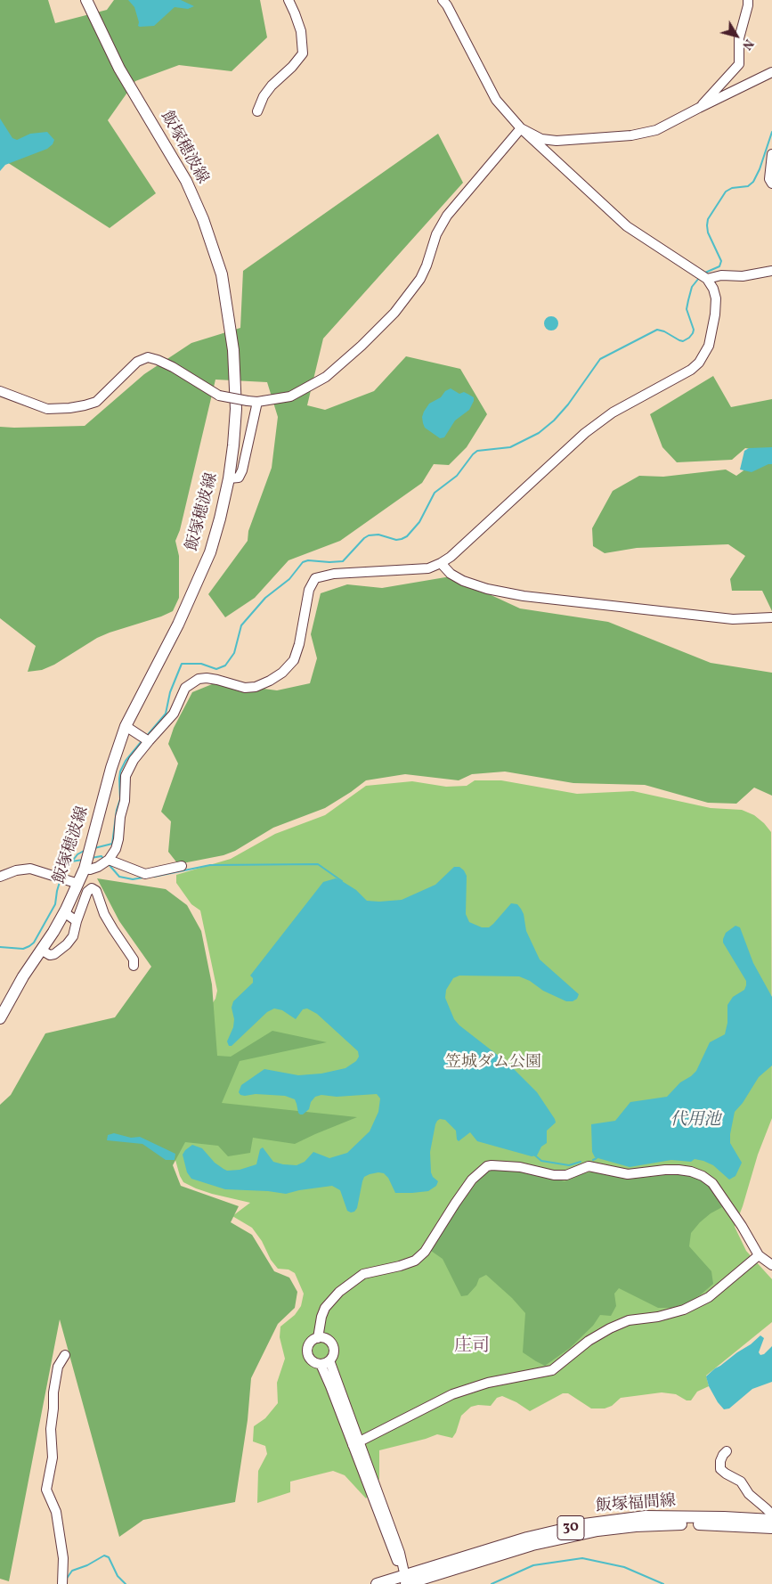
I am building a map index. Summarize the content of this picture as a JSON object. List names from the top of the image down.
{
  "streets": {
    "main road": ["飯塚穂波線", "飯塚福間線", "30"]
  },
  "districts": ["庄司"],
  "water": ["代用池"],
  "parks": ["笠城ダム公園"],
  "north": "bottom right"
}
